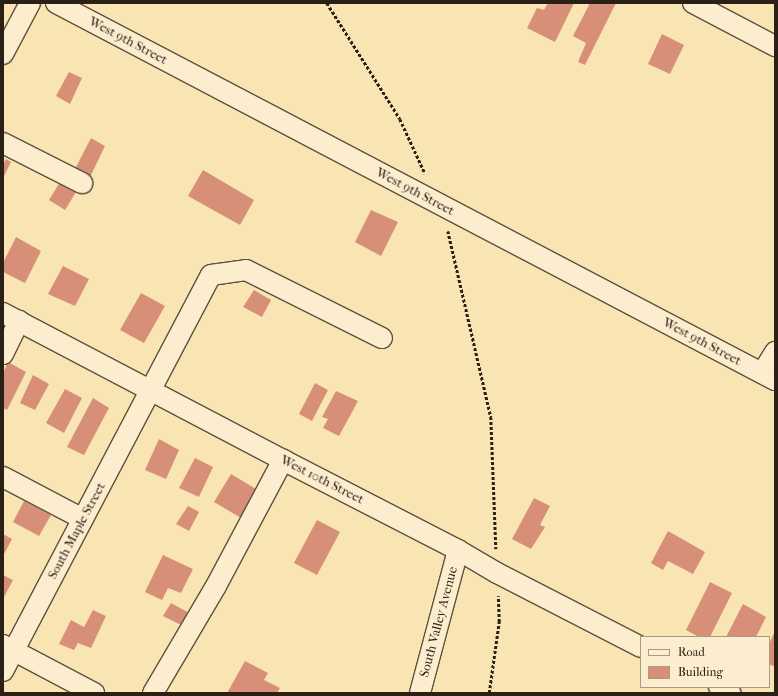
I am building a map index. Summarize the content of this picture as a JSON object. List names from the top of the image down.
{
  "streets": {
    "street": [
      "West 9th Street",
      "West 10th Street",
      "South Maple Street",
      "South Valley Avenue"
    ]
  },
  "crossings": [
    ["West 10th Street", "South Maple Street"],
    ["West 10th Street", "South Valley Avenue"]
  ],
  "legend": ["Road", "Building"]
}
